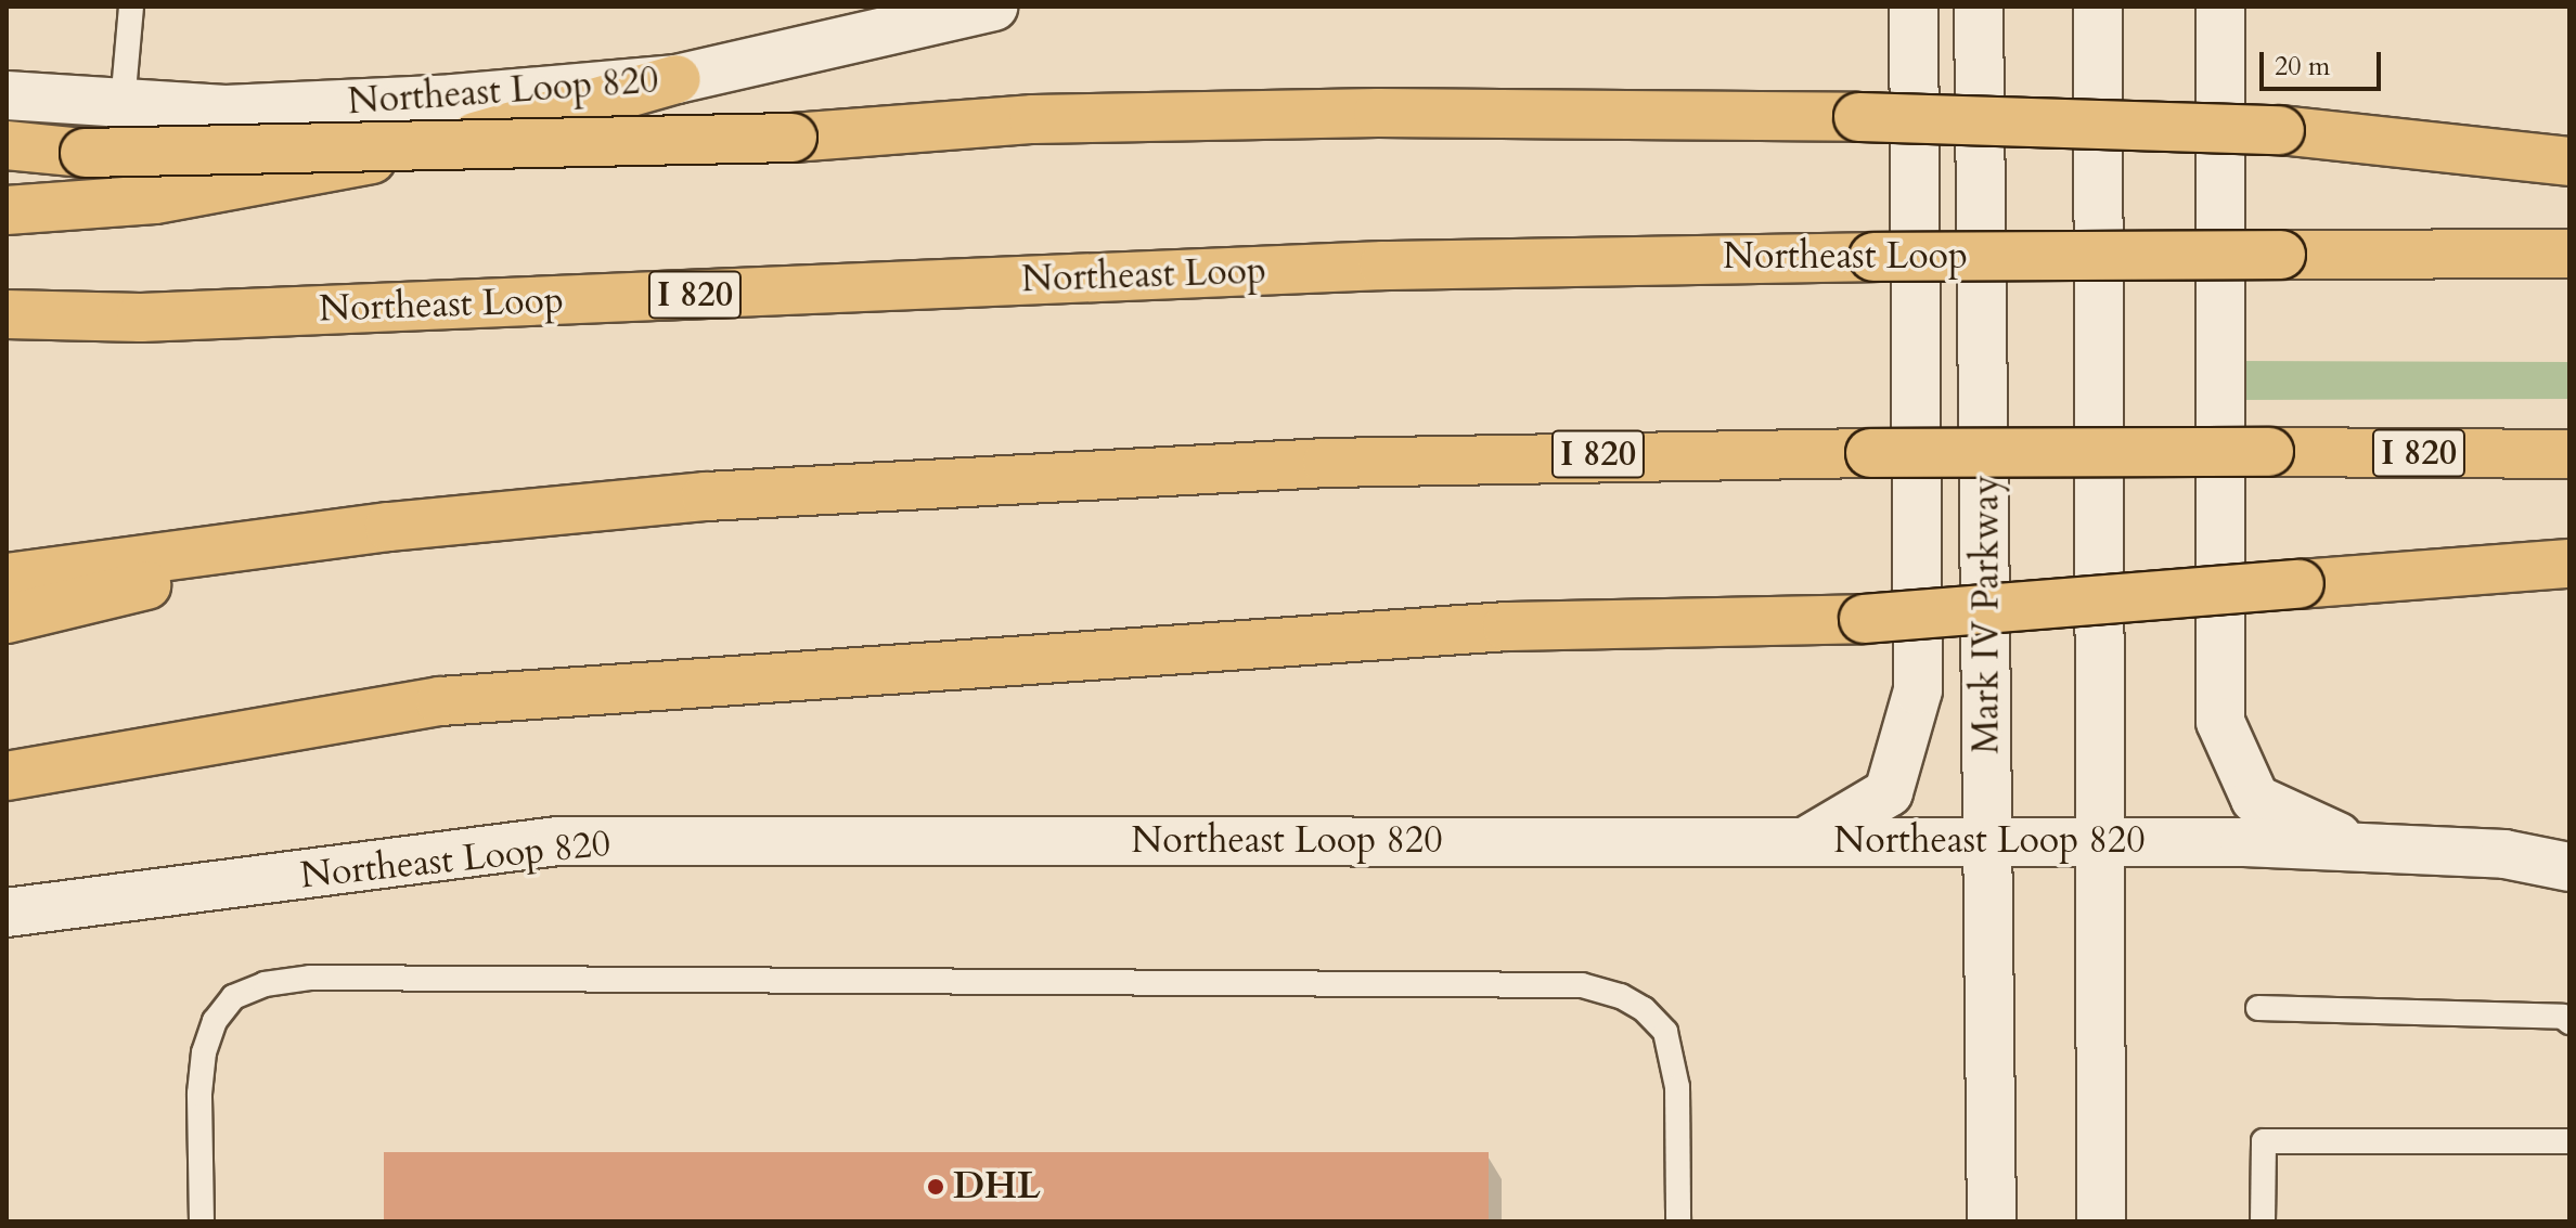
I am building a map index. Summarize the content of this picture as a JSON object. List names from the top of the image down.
{
  "streets": {
    "highway": ["Northeast Loop", "I 820"],
    "main road": ["Northeast Loop 820", "Mark IV Parkway"]
  },
  "crossings": [
    ["Northeast Loop 820", "Mark IV Parkway"]
  ],
  "places": ["DHL"],
  "scale_bar": "20 m"
}
